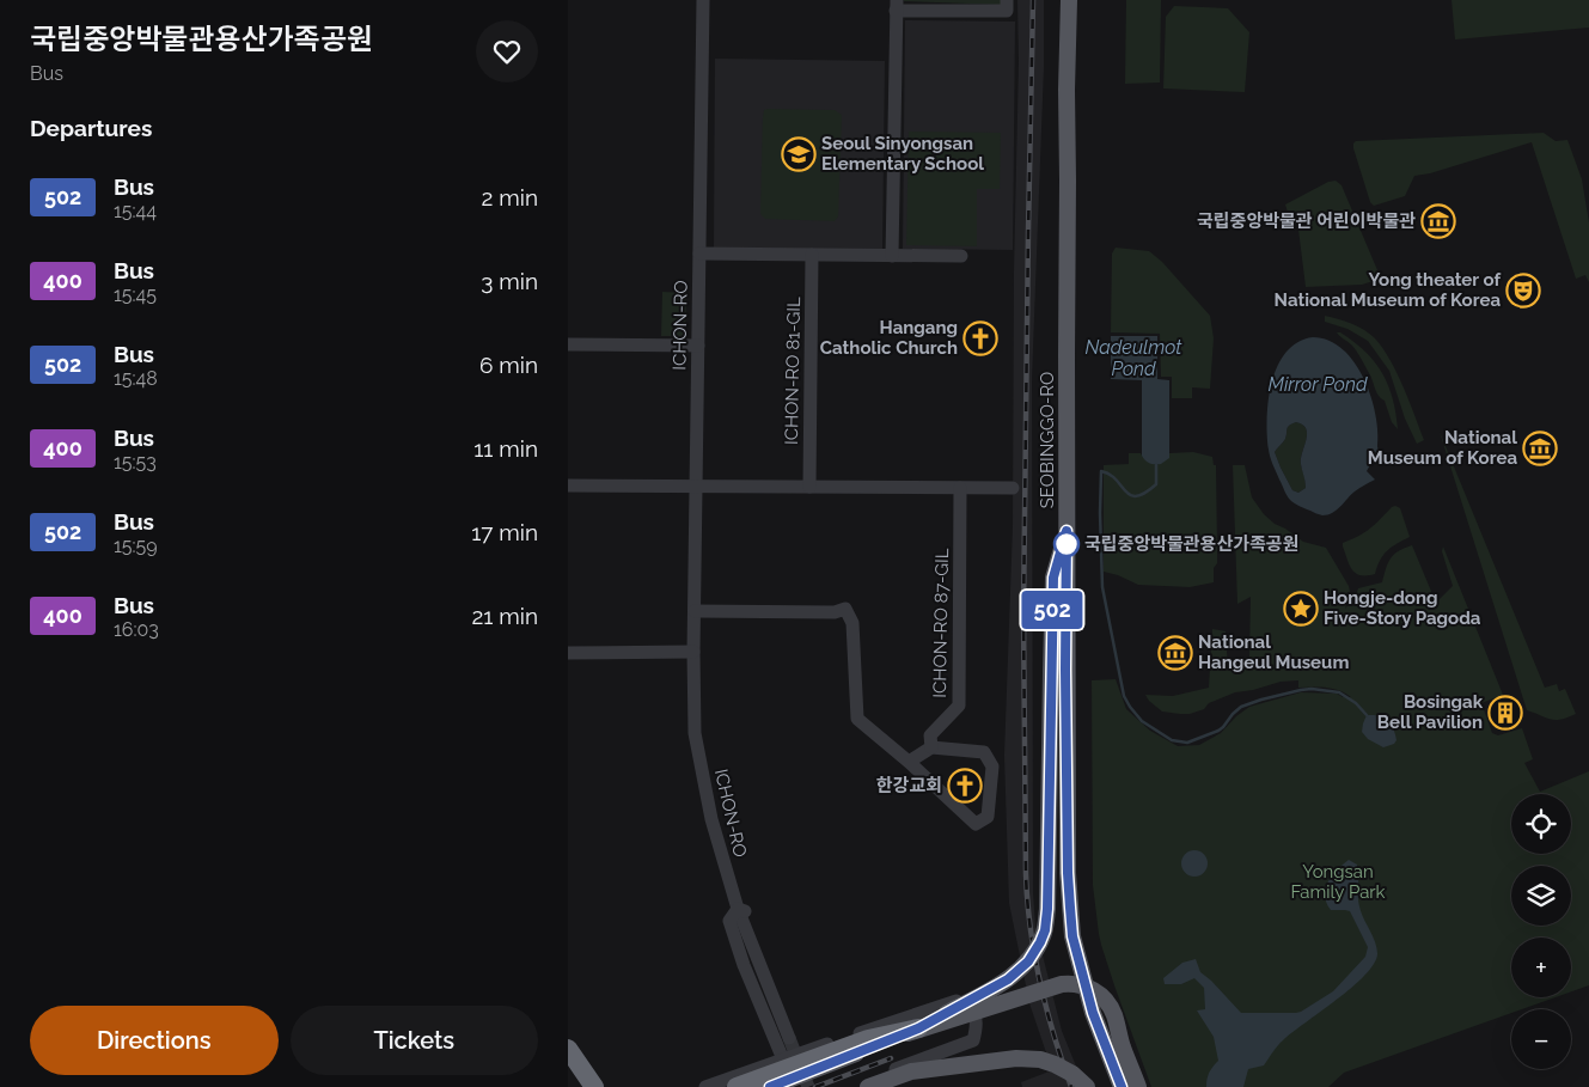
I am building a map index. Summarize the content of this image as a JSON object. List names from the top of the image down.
{
  "streets": {
    "main road": ["SEOBINGGO-RO"],
    "street": ["ICHON-RO", "ICHON-RO 81-GIL", "ICHON-RO 87-GIL"]
  },
  "water": ["Nadeulmot Pond", "Mirror Pond"],
  "parks": ["Yongsan Family Park"],
  "places": {
    "school or university": ["Seoul Sinyongsan Elementary School"],
    "museum": ["국립중앙박물관 어린이박물관", "National Museum of Korea", "National Hangeul Museum"],
    "theatre": ["Yong theater of National Museum of Korea"],
    "church": ["Hangang Catholic Church", "한강교회"],
    "other": ["국립중앙박물관용산가족공원"],
    "place": ["Hongje-dong Five-Story Pagoda"],
    "building": ["Bosingak Bell Pavilion"]
  },
  "lines": ["bus line 502"],
  "page": {
    "heading": [
      ["국립중앙박물관용산가족공원", "Bus"],
      "Departures"
    ],
    "on_map": "502",
    "list": [
      {
        "mark": "502",
        "name": "Bus",
        "note": "15:44",
        "value": "2 min"
      },
      {
        "mark": "400",
        "name": "Bus",
        "note": "15:45",
        "value": "3 min"
      },
      {
        "mark": "502",
        "name": "Bus",
        "note": "15:48",
        "value": "6 min"
      },
      {
        "mark": "400",
        "name": "Bus",
        "note": "15:53",
        "value": "11 min"
      },
      {
        "mark": "502",
        "name": "Bus",
        "note": "15:59",
        "value": "17 min"
      },
      {
        "mark": "400",
        "name": "Bus",
        "note": "16:03",
        "value": "21 min"
      }
    ],
    "map_buttons": ["+", "−"],
    "buttons": ["Directions", "Tickets"]
  }
}
